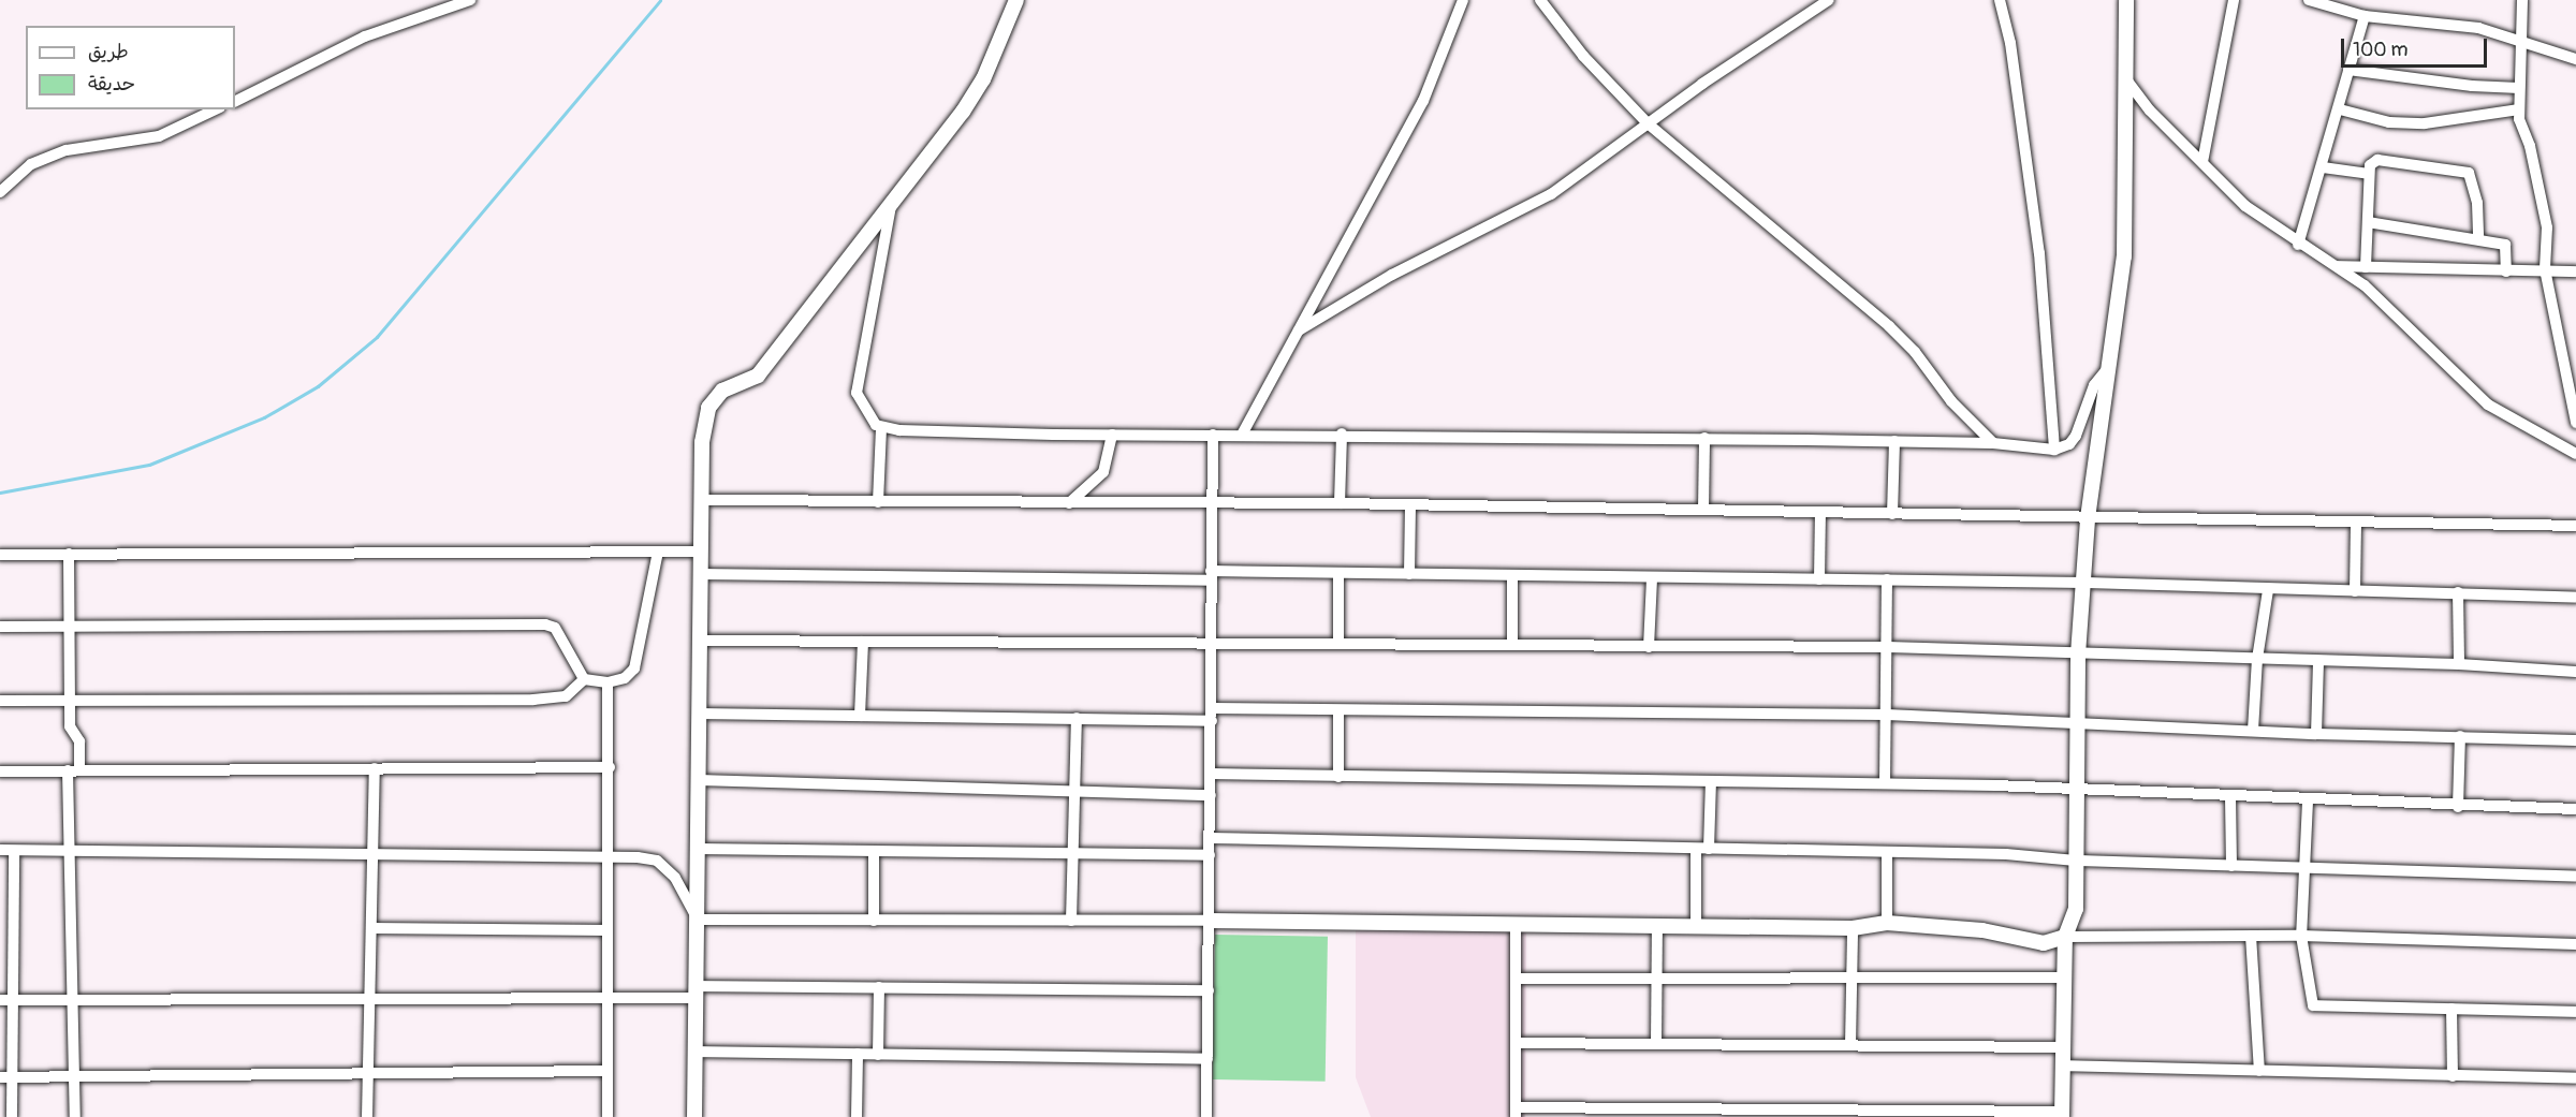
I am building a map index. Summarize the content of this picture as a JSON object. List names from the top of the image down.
{
  "legend": ["طريق", "حديقة"],
  "scale_bar": "100 m"
}
